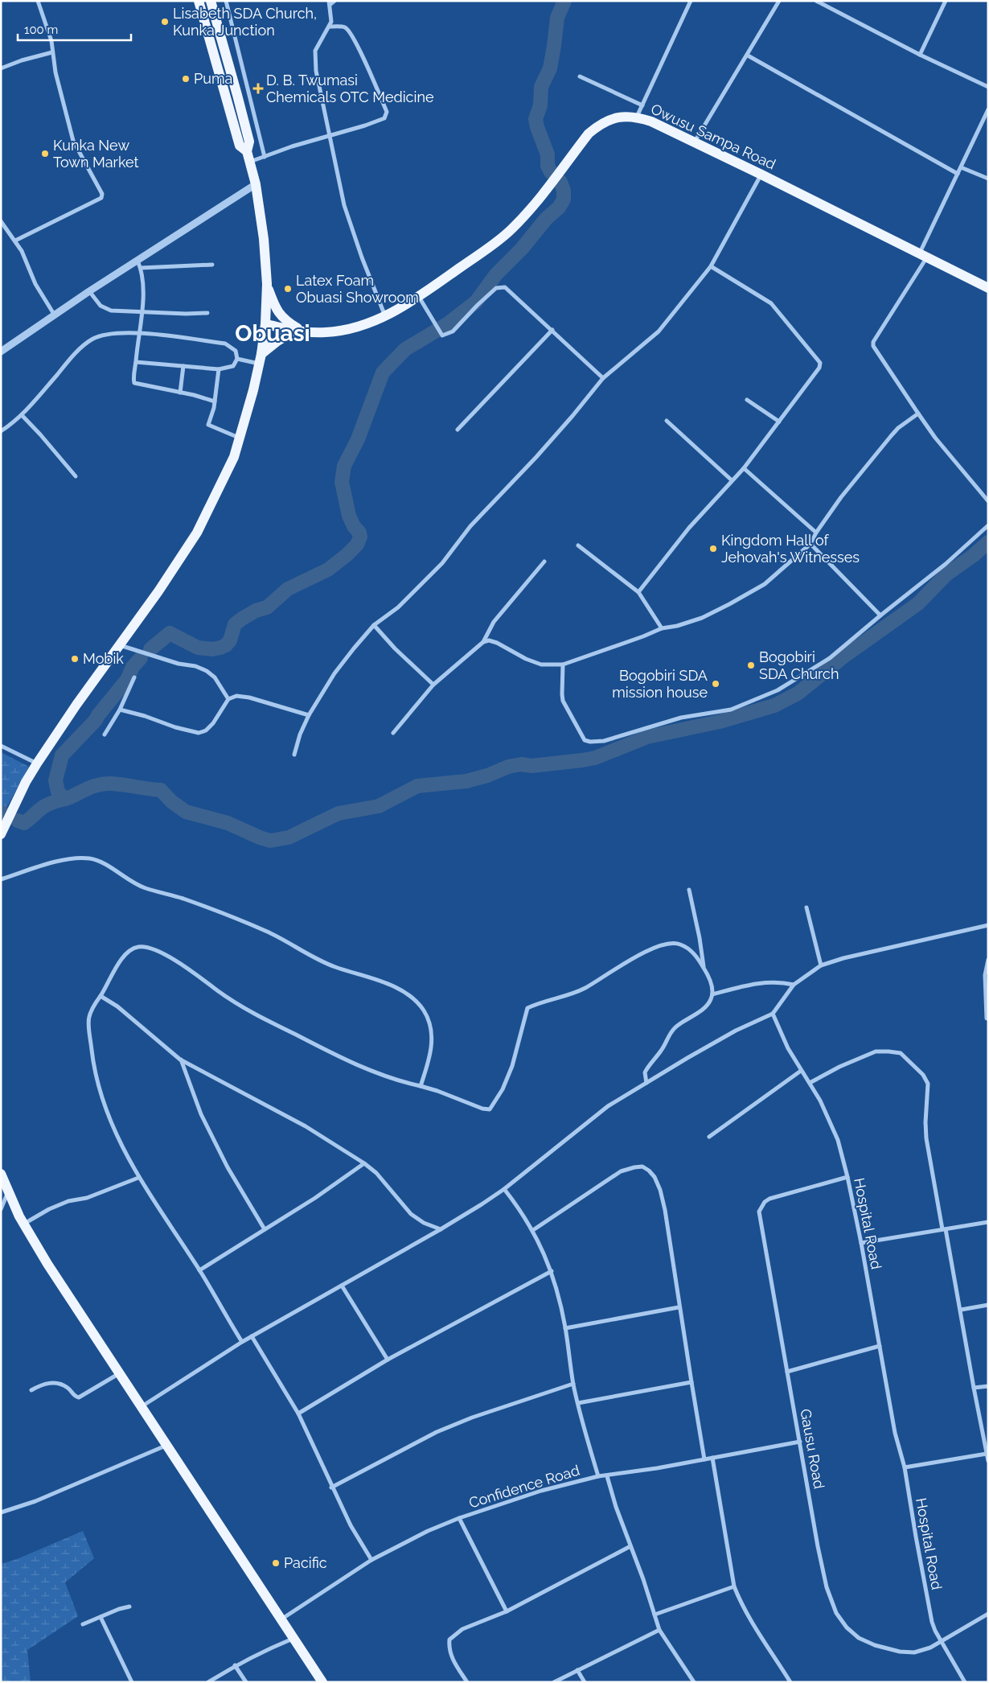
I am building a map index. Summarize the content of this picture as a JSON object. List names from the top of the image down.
{
  "streets": {
    "main road": ["Owusu Sampa Road"],
    "street": ["Hospital Road", "Gausu Road", "Confidence Road"]
  },
  "crossings": [
    ["Hospital Road", "Gausu Road"],
    ["Gausu Road", "Confidence Road"]
  ],
  "districts": ["Obuasi"],
  "places": {
    "other": [
      "Lisabeth SDA Church, Kunka Junction",
      "Puma",
      "Kunka New Town Market",
      "Latex Foam Obuasi Showroom",
      "Kingdom Hall of Jehovah's Witnesses",
      "Mobik",
      "Bogobiri SDA Church",
      "Bogobiri SDA mission house",
      "Pacific"
    ],
    "health": ["D. B. Twumasi Chemicals OTC Medicine"]
  },
  "scale_bar": "100 m"
}
